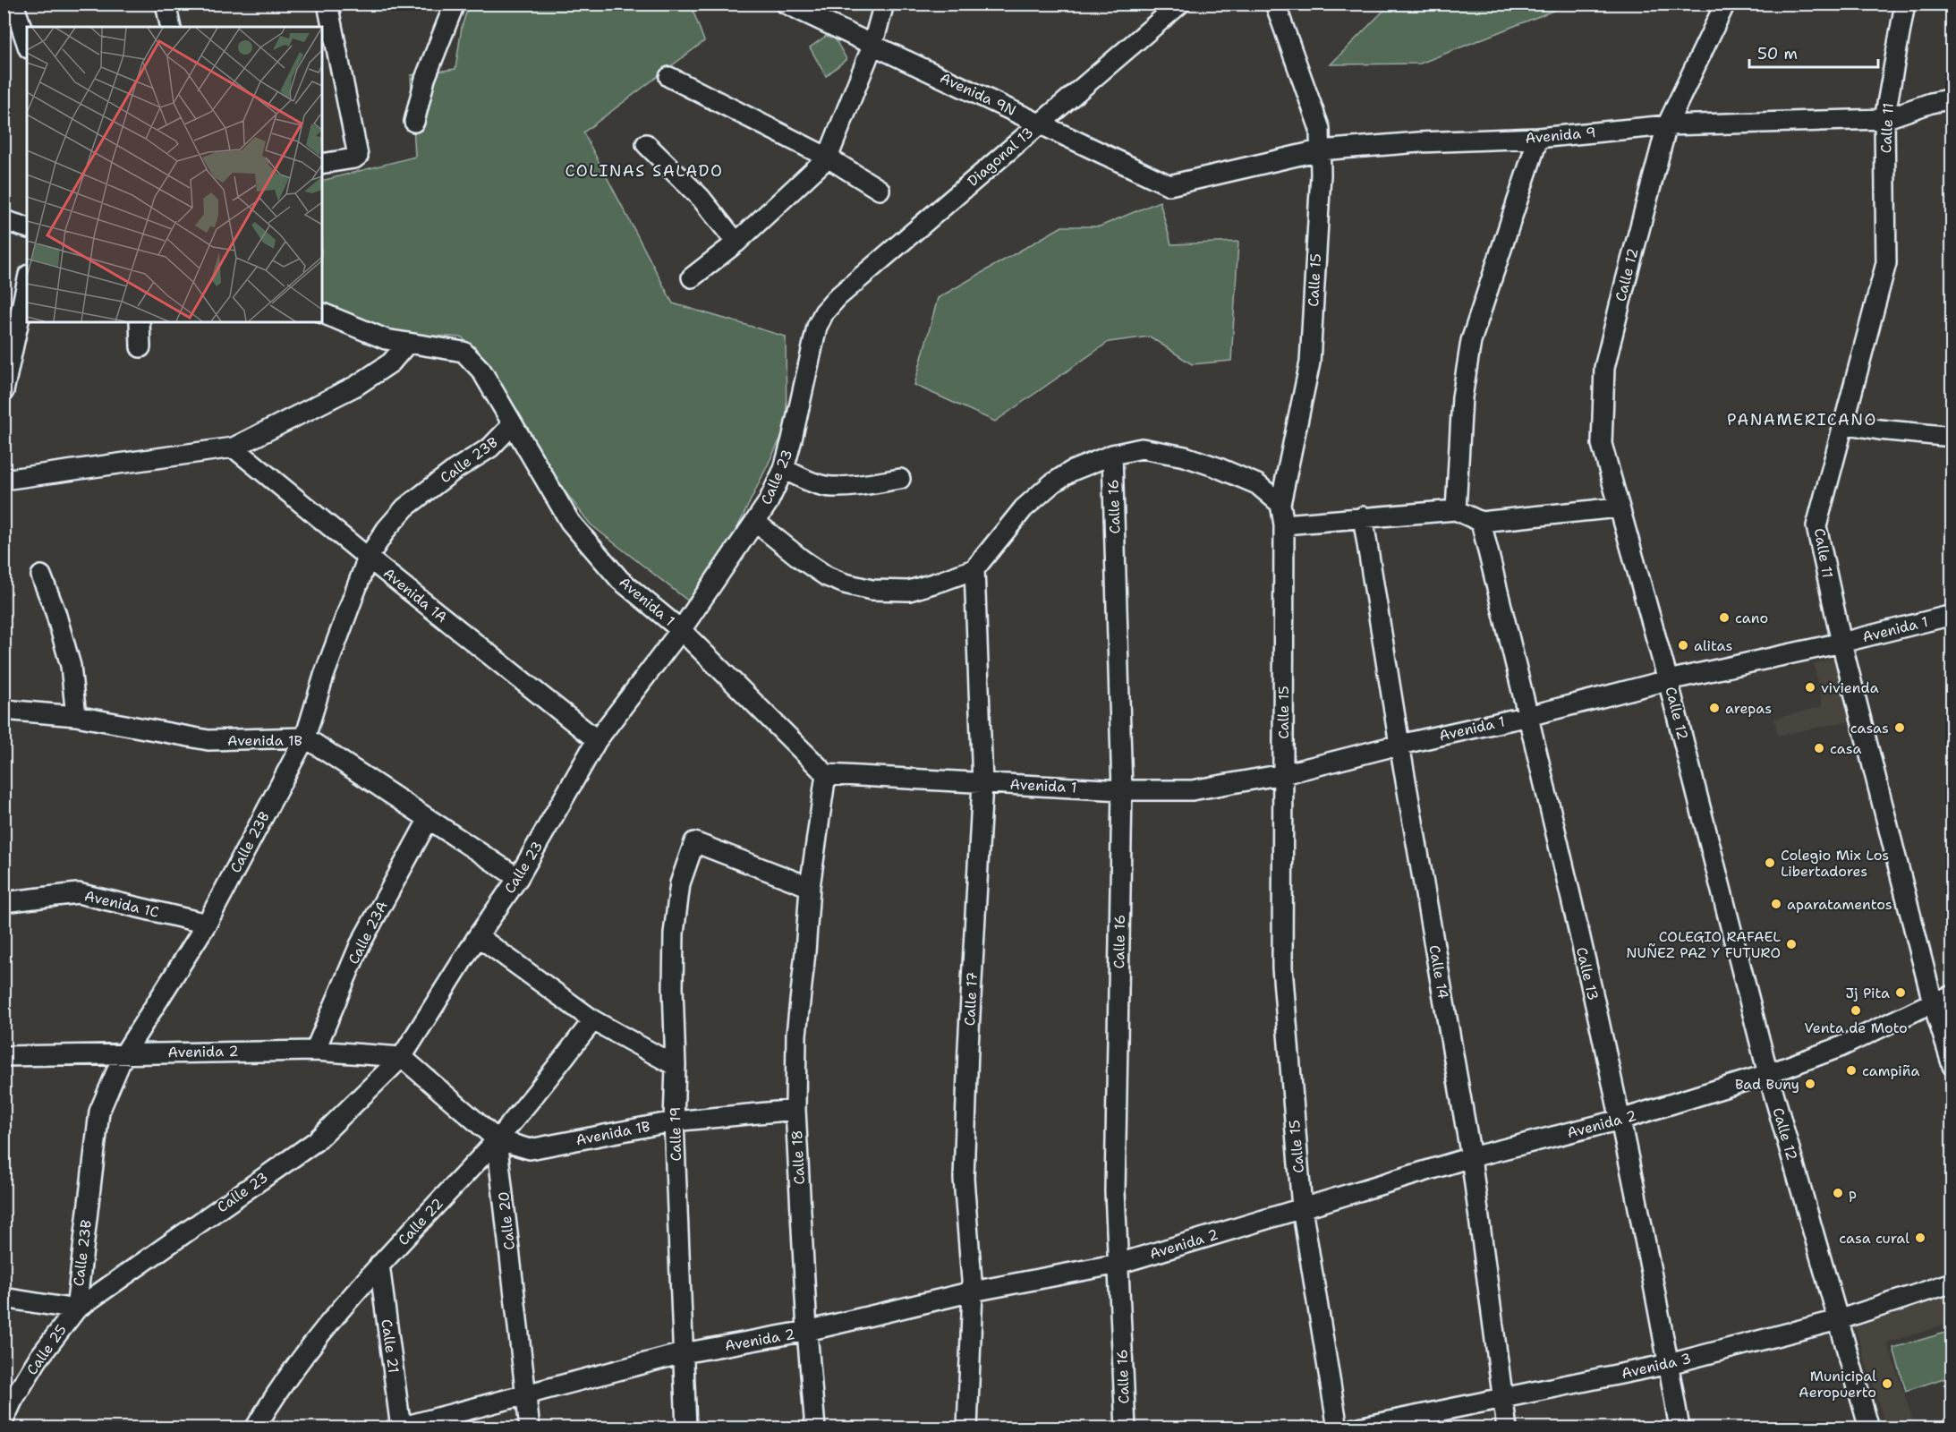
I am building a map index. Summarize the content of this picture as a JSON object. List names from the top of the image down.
{
  "streets": {
    "street": [
      "Avenida 9N",
      "Calle 11",
      "Avenida 9",
      "Diagonal 13",
      "Calle 12",
      "Calle 15",
      "Calle 23B",
      "Calle 23",
      "Calle 16",
      "Avenida 1A",
      "Avenida 1",
      "Avenida 1B",
      "Avenida 1C",
      "Calle 23A",
      "Calle 14",
      "Calle 13",
      "Calle 17",
      "Avenida 2",
      "Calle 19",
      "Calle 18",
      "Calle 20",
      "Calle 22",
      "Calle 21",
      "Calle 25",
      "Avenida 3"
    ]
  },
  "crossings": [
    ["Avenida 9N", "Avenida 9"],
    ["Avenida 9N", "Diagonal 13"],
    ["Calle 11", "Avenida 9"],
    ["Calle 11", "Avenida 1"],
    ["Calle 11", "Avenida 2"],
    ["Avenida 9", "Calle 12"],
    ["Avenida 9", "Calle 15"],
    ["Diagonal 13", "Calle 23"],
    ["Calle 12", "Avenida 1"],
    ["Calle 12", "Avenida 2"],
    ["Calle 12", "Avenida 3"],
    ["Calle 15", "Avenida 1"],
    ["Calle 15", "Avenida 2"],
    ["Calle 23B", "Calle 23"],
    ["Calle 23B", "Avenida 1A"],
    ["Calle 23B", "Avenida 1"],
    ["Calle 23B", "Avenida 1B"],
    ["Calle 23B", "Avenida 1C"],
    ["Calle 23B", "Avenida 2"],
    ["Calle 23B", "Calle 25"],
    ["Calle 23", "Avenida 1A"],
    ["Calle 23", "Avenida 1"],
    ["Calle 23", "Avenida 1B"],
    ["Calle 23", "Avenida 2"],
    ["Calle 23", "Calle 25"],
    ["Calle 16", "Avenida 1"],
    ["Calle 16", "Avenida 2"],
    ["Avenida 1", "Calle 14"],
    ["Avenida 1", "Calle 13"],
    ["Avenida 1", "Calle 17"],
    ["Avenida 1", "Calle 18"],
    ["Avenida 1B", "Calle 23A"],
    ["Avenida 1B", "Calle 19"],
    ["Avenida 1B", "Calle 18"],
    ["Avenida 1B", "Calle 20"],
    ["Avenida 1B", "Calle 22"],
    ["Calle 23A", "Avenida 2"],
    ["Calle 14", "Avenida 2"],
    ["Calle 14", "Avenida 3"],
    ["Calle 13", "Avenida 2"],
    ["Calle 13", "Avenida 3"],
    ["Calle 17", "Avenida 2"],
    ["Avenida 2", "Calle 19"],
    ["Avenida 2", "Calle 18"],
    ["Avenida 2", "Calle 20"],
    ["Avenida 2", "Calle 21"],
    ["Calle 19", "Calle 18"],
    ["Calle 20", "Calle 22"],
    ["Calle 22", "Calle 21"]
  ],
  "districts": ["COLINAS SALADO", "PANAMERICANO"],
  "places": [
    "cano",
    "alitas",
    "vivienda",
    "arepas",
    "casas",
    "casa",
    "Colegio Mix Los Libertadores",
    "aparatamentos",
    "COLEGIO RAFAEL NUÑEZ PAZ Y FUTURO",
    "Jj Pita",
    "Venta de Moto",
    "campiña",
    "Bad Buny",
    "p",
    "casa cural",
    "Municipal Aeropuerto"
  ],
  "scale_bar": "50 m"
}
